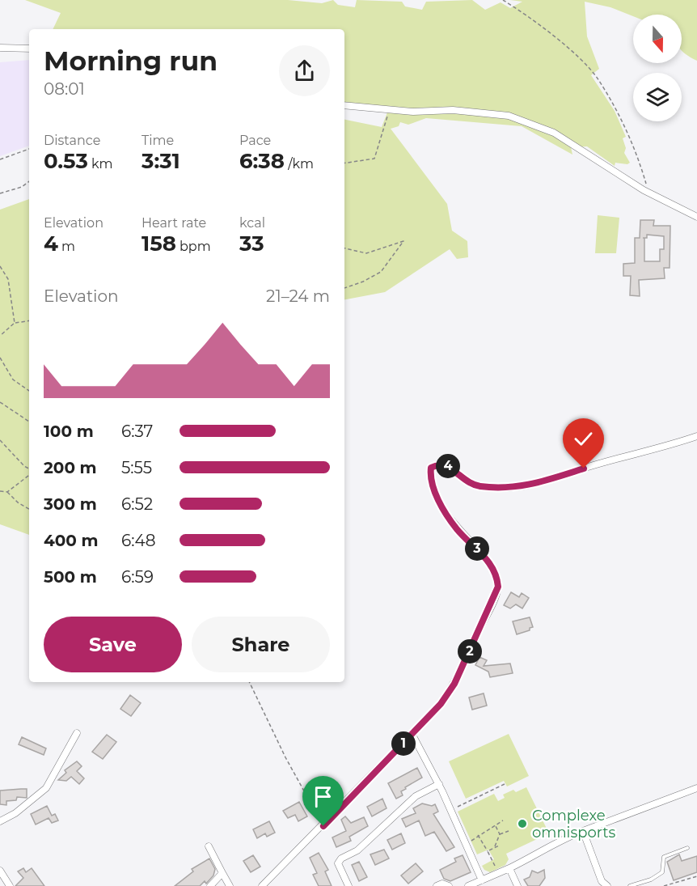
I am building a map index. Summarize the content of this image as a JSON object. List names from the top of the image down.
{
  "places": ["Complexe omnisports"],
  "north": "bottom",
  "page": {
    "heading": ["Morning run", "08:01"],
    "stats": [
      ["Distance", "0.53 km"],
      ["Time", "3:31"],
      ["Pace", "6:38 /km"],
      ["Elevation", "4 m"],
      ["Heart rate", "158 bpm"],
      ["kcal", "33"]
    ],
    "chart": ["Elevation", "21–24 m"],
    "list": [
      {
        "name": "100 m",
        "note": "6:37"
      },
      {
        "name": "200 m",
        "note": "5:55"
      },
      {
        "name": "300 m",
        "note": "6:52"
      },
      {
        "name": "400 m",
        "note": "6:48"
      },
      {
        "name": "500 m",
        "note": "6:59"
      }
    ],
    "pins": [
      "4",
      "3",
      "2",
      "1"
    ],
    "buttons": ["Save", "Share"]
  }
}
